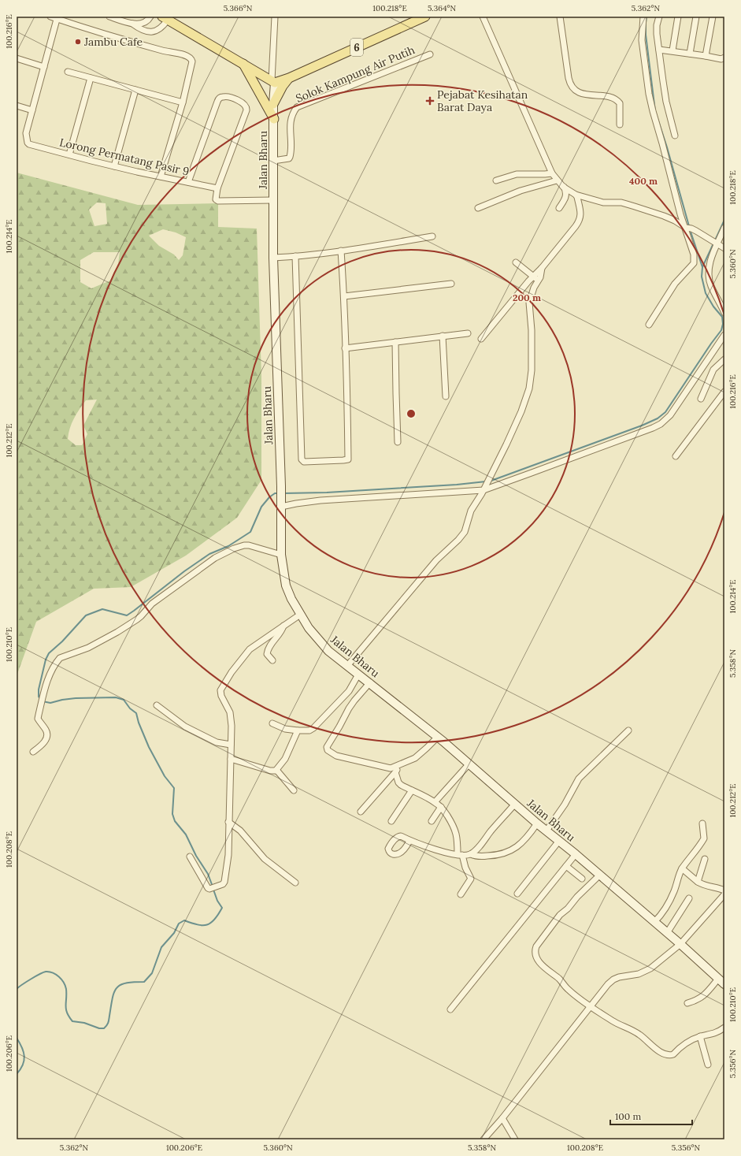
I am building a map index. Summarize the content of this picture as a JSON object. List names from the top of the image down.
{
  "streets": {
    "main road": ["6", "Jalan Bharu"],
    "street": ["Solok Kampung Air Putih", "Lorong Permatang Pasir 9"]
  },
  "crossings": [
    ["6", "Jalan Bharu"],
    ["Solok Kampung Air Putih", "Jalan Bharu"]
  ],
  "places": {
    "other": ["Jambu Cafe"],
    "health": ["Pejabat Kesihatan Barat Daya"]
  },
  "scale_bar": "100 m",
  "coordinates": [
    "5.366°N",
    "100.218°E",
    "5.364°N",
    "5.362°N",
    "100.216°E",
    "100.214°E",
    "5.360°N",
    "100.212°E",
    "100.210°E",
    "5.358°N",
    "100.208°E",
    "100.206°E",
    "5.356°N"
  ],
  "rings": ["400 m", "200 m"]
}
